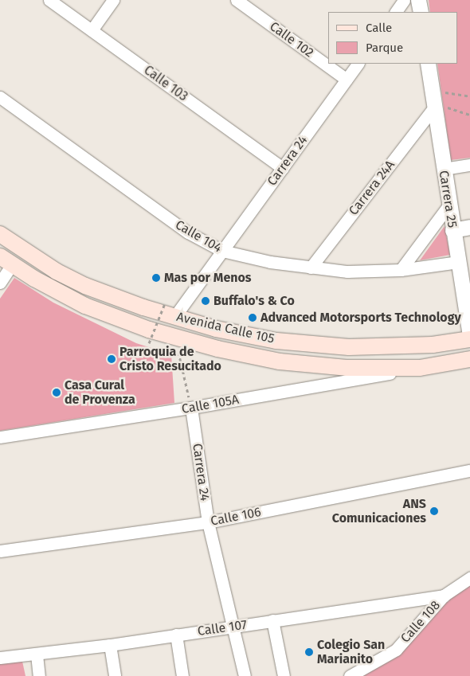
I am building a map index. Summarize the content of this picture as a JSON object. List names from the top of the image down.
{
  "streets": {
    "main road": ["Avenida Calle 105"],
    "street": [
      "Calle 102",
      "Calle 103",
      "Carrera 24",
      "Carrera 24A",
      "Carrera 25",
      "Calle 104",
      "Calle 105A",
      "Calle 106",
      "Calle 108",
      "Calle 107"
    ]
  },
  "crossings": [
    ["Calle 102", "Carrera 24"],
    ["Calle 103", "Carrera 24"],
    ["Carrera 24", "Calle 104"],
    ["Carrera 24", "Avenida Calle 105"],
    ["Carrera 24", "Calle 105A"],
    ["Carrera 24", "Calle 106"],
    ["Carrera 24", "Calle 107"],
    ["Carrera 24A", "Carrera 25"],
    ["Carrera 24A", "Calle 104"],
    ["Carrera 25", "Calle 104"],
    ["Avenida Calle 105", "Calle 105A"],
    ["Calle 108", "Calle 107"]
  ],
  "places": [
    "Mas por Menos",
    "Buffalo's & Co",
    "Advanced Motorsports Technology",
    "Parroquia de Cristo Resucitado",
    "Casa Cural de Provenza",
    "ANS Comunicaciones",
    "Colegio San Marianito"
  ],
  "legend": ["Calle", "Parque"]
}
